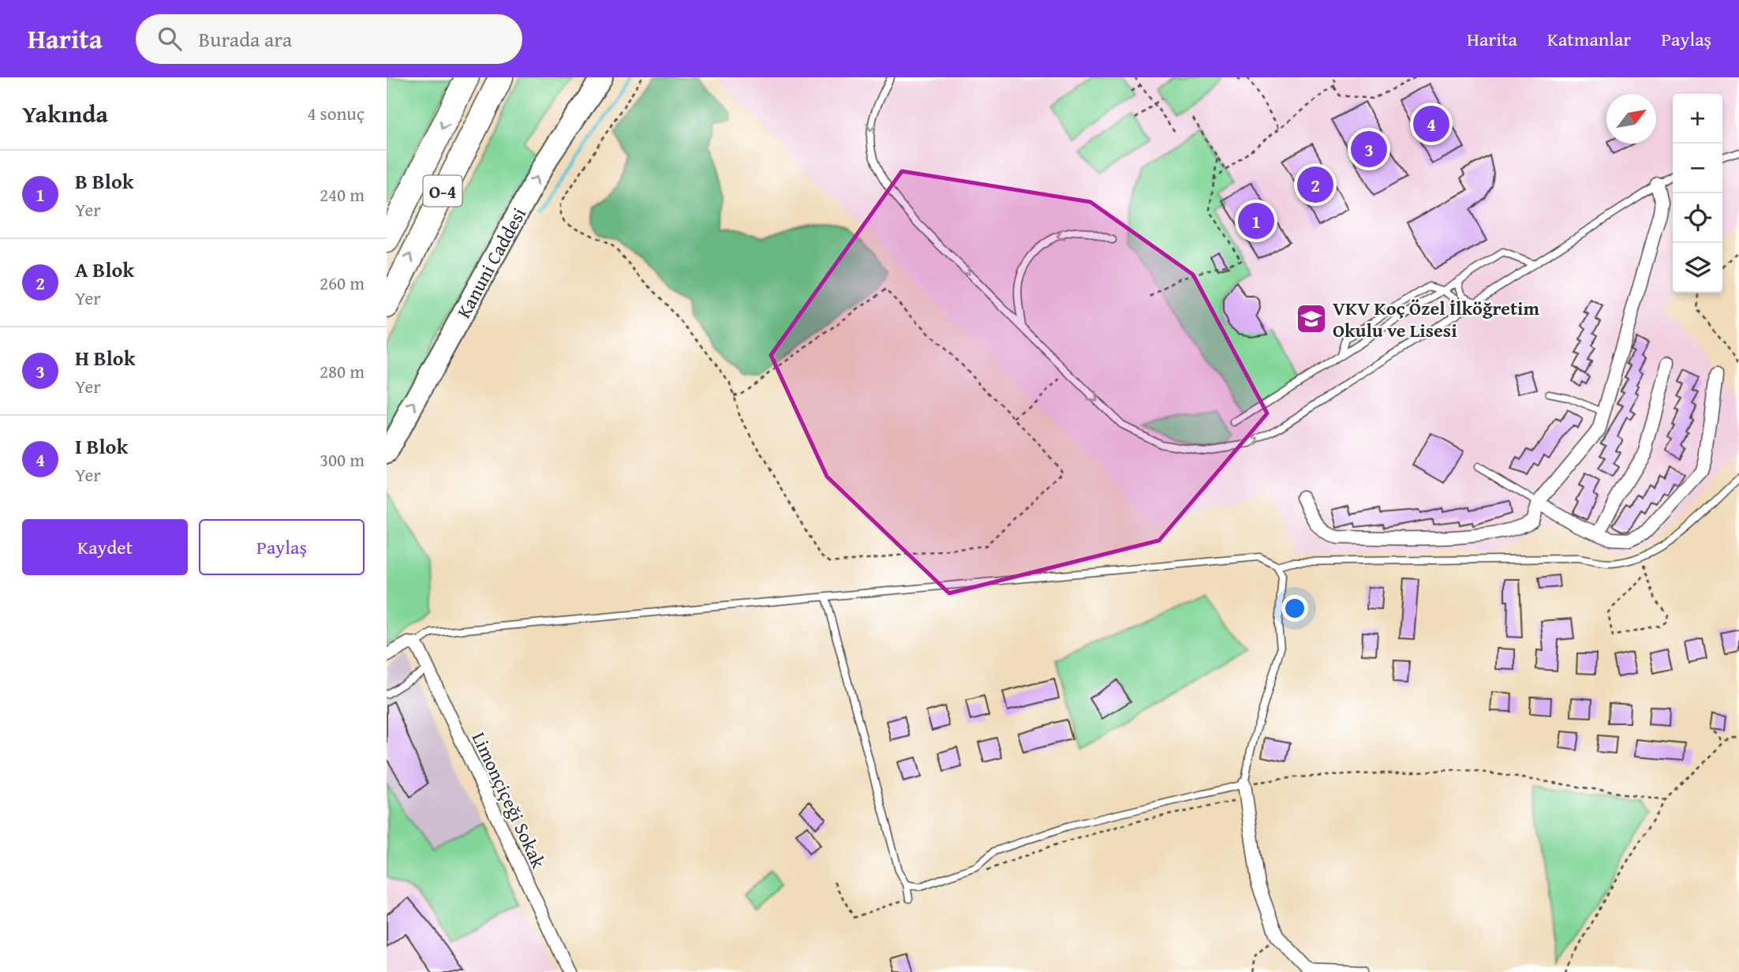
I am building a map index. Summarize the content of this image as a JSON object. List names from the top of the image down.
{
  "streets": {
    "highway": ["O-4"],
    "main road": ["Kanuni Caddesi"],
    "street": ["Limonçiçeği Sokak"]
  },
  "one_way": ["Kanuni Caddesi"],
  "places": {
    "school or university": ["VKV Koç Özel İlköğretim Okulu ve Lisesi"]
  },
  "north": "top right",
  "page": {
    "header": "Harita",
    "search": "Burada ara",
    "nav": ["Harita", "Katmanlar", "Paylaş"],
    "heading": ["Yakında", "4 sonuç"],
    "map_buttons": ["+", "−"],
    "pins": [
      "4",
      "3",
      "2",
      "1"
    ],
    "list": [
      {
        "mark": "1",
        "name": "B Blok",
        "note": "Yer",
        "value": "240 m"
      },
      {
        "mark": "2",
        "name": "A Blok",
        "note": "Yer",
        "value": "260 m"
      },
      {
        "mark": "3",
        "name": "H Blok",
        "note": "Yer",
        "value": "280 m"
      },
      {
        "mark": "4",
        "name": "I Blok",
        "note": "Yer",
        "value": "300 m"
      }
    ],
    "buttons": ["Kaydet", "Paylaş"]
  }
}
